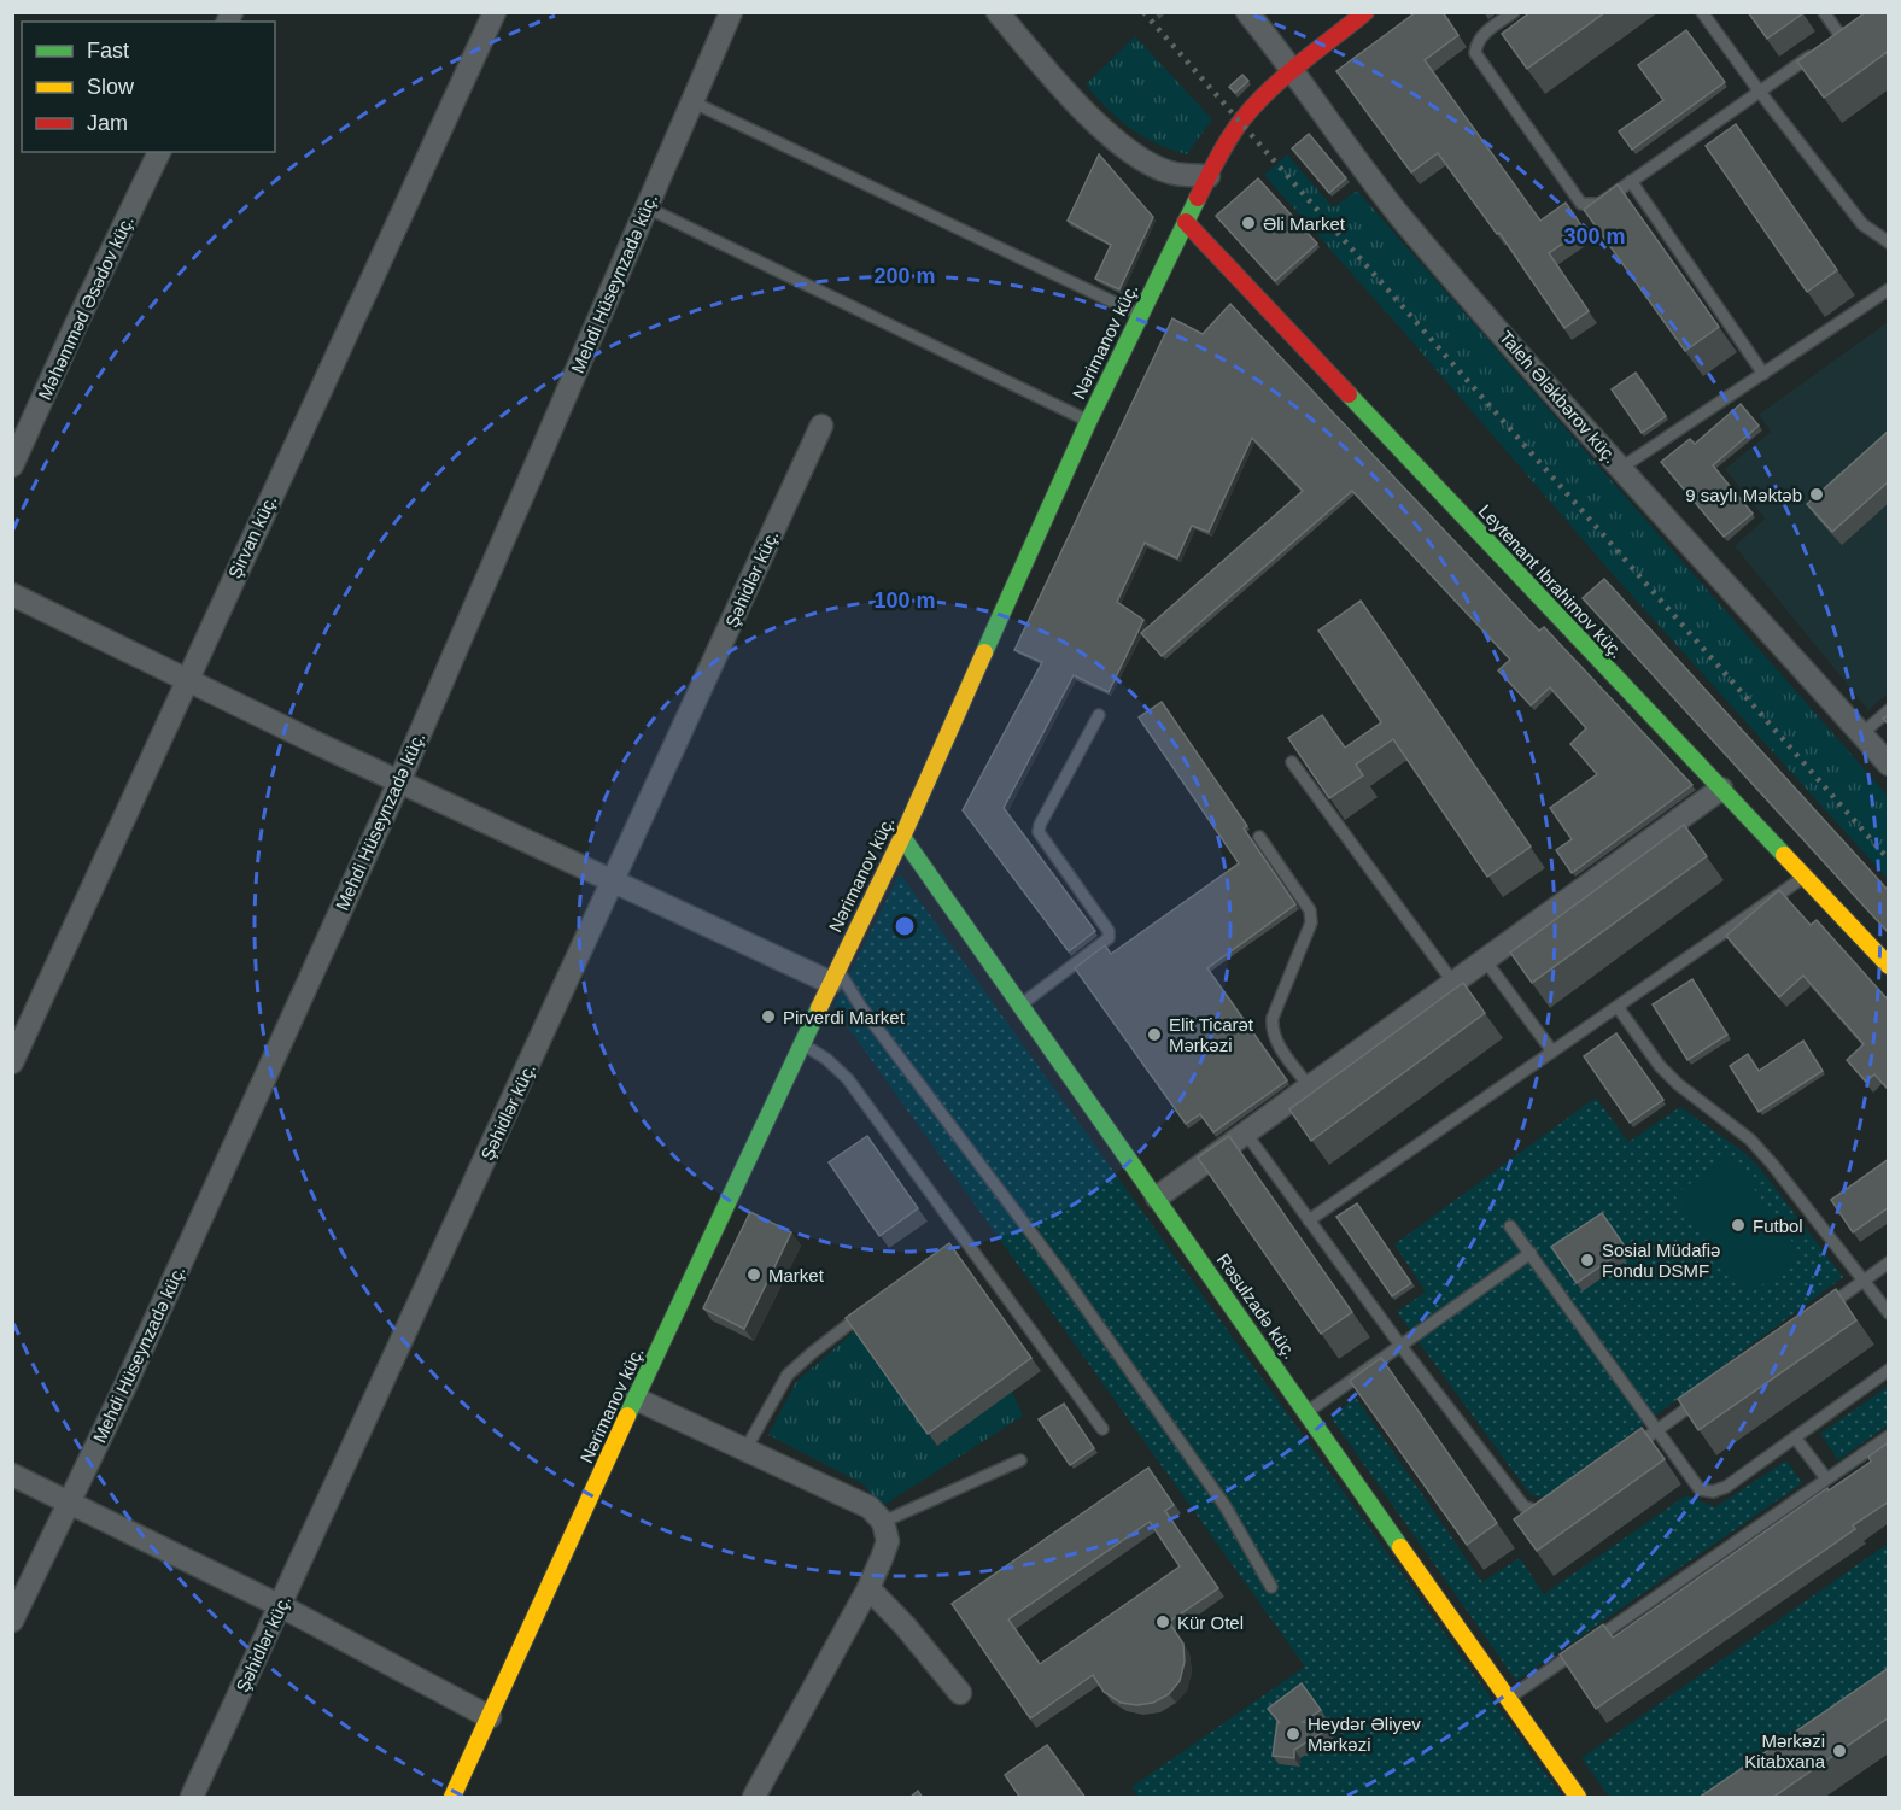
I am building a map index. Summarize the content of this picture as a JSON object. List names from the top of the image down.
{
  "streets": {
    "main road": ["Nərimanov küç.", "Leytenant Ibrahimov küç.", "Rəsulzadə küç."],
    "street": [
      "Mehdi Hüseynzadə küç.",
      "Məhəmməd Əsədov küç.",
      "Taleh Ələkbərov küç.",
      "Şirvan küç.",
      "Şəhidlər küç."
    ]
  },
  "crossings": [
    ["Nərimanov küç.", "Taleh Ələkbərov küç."],
    ["Nərimanov küç.", "Leytenant Ibrahimov küç."],
    ["Nərimanov küç.", "Rəsulzadə küç."]
  ],
  "places": [
    "Əli Market",
    "9 saylı Məktəb",
    "Pirverdi Market",
    "Elit Ticarət Mərkəzi",
    "Futbol",
    "Sosial Müdafiə Fondu DSMF",
    "Market",
    "Kür Otel",
    "Heydər Əliyev Mərkəzi",
    "Mərkəzi Kitabxana"
  ],
  "legend": ["Fast", "Slow", "Jam"],
  "rings": ["300 m", "200 m", "100 m"]
}
